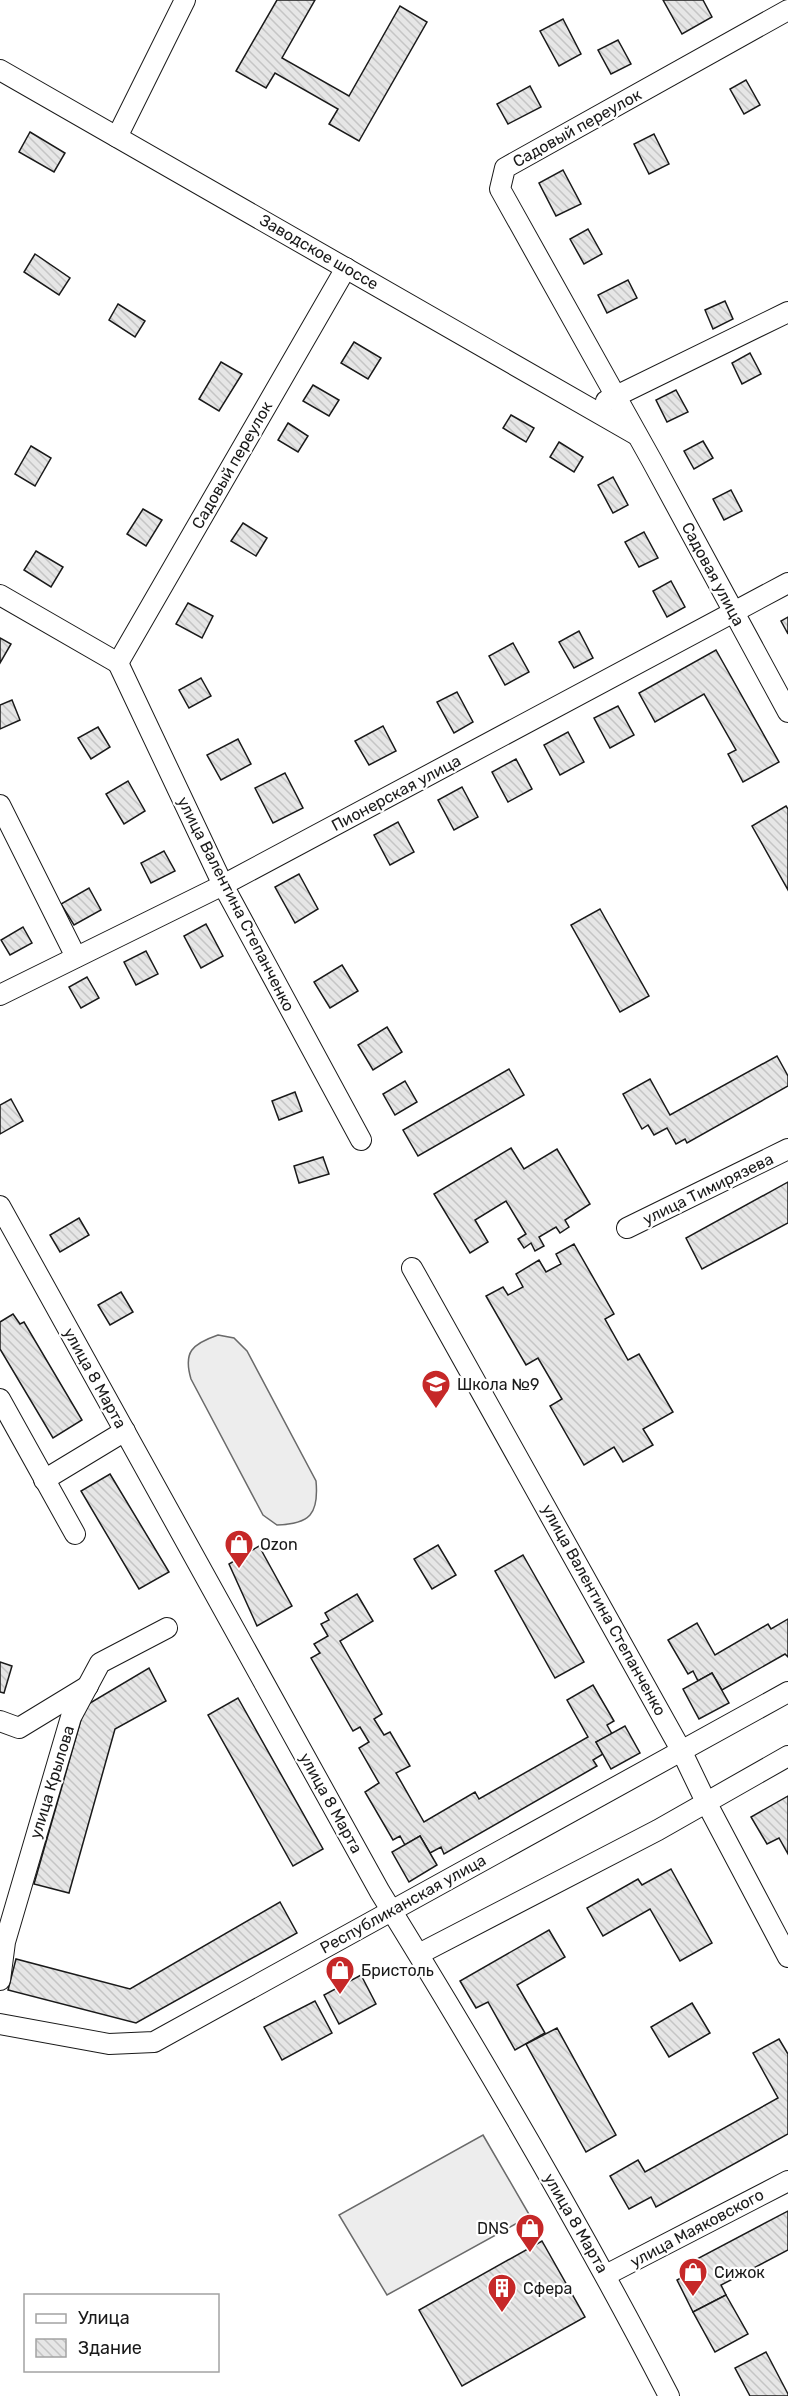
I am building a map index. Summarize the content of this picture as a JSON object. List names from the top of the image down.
{
  "streets": {
    "street": [
      "Садовый переулок",
      "Заводское шоссе",
      "Садовая улица",
      "Пионерская улица",
      "улица Валентина Степанченко",
      "улица Тимирязева",
      "улица 8 Марта",
      "улица Крылова",
      "Республиканская улица",
      "улица Маяковского"
    ]
  },
  "crossings": [
    ["Садовый переулок", "Заводское шоссе"],
    ["Садовый переулок", "Садовая улица"],
    ["Садовый переулок", "улица Валентина Степанченко"],
    ["Заводское шоссе", "Садовая улица"],
    ["Садовая улица", "Пионерская улица"],
    ["Пионерская улица", "улица Валентина Степанченко"],
    ["улица Валентина Степанченко", "Республиканская улица"],
    ["улица 8 Марта", "Республиканская улица"],
    ["улица 8 Марта", "улица Маяковского"]
  ],
  "places": {
    "school or university": ["Школа №9"],
    "shop": [
      "Ozon",
      "Бристоль",
      "DNS",
      "Сижок"
    ],
    "building": ["Сфера"]
  },
  "legend": ["Улица", "Здание"]
}
